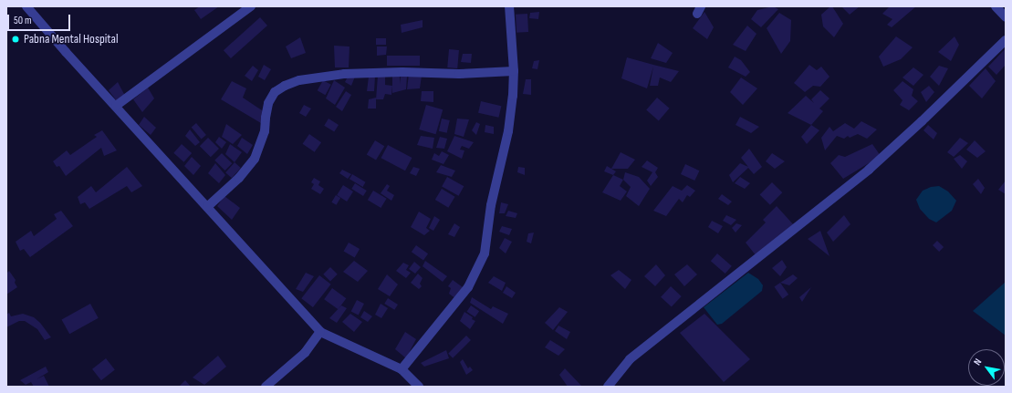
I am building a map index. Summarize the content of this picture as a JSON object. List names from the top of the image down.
{
  "places": ["Pabna Mental Hospital"],
  "scale_bar": "50 m",
  "north": "top left"
}
